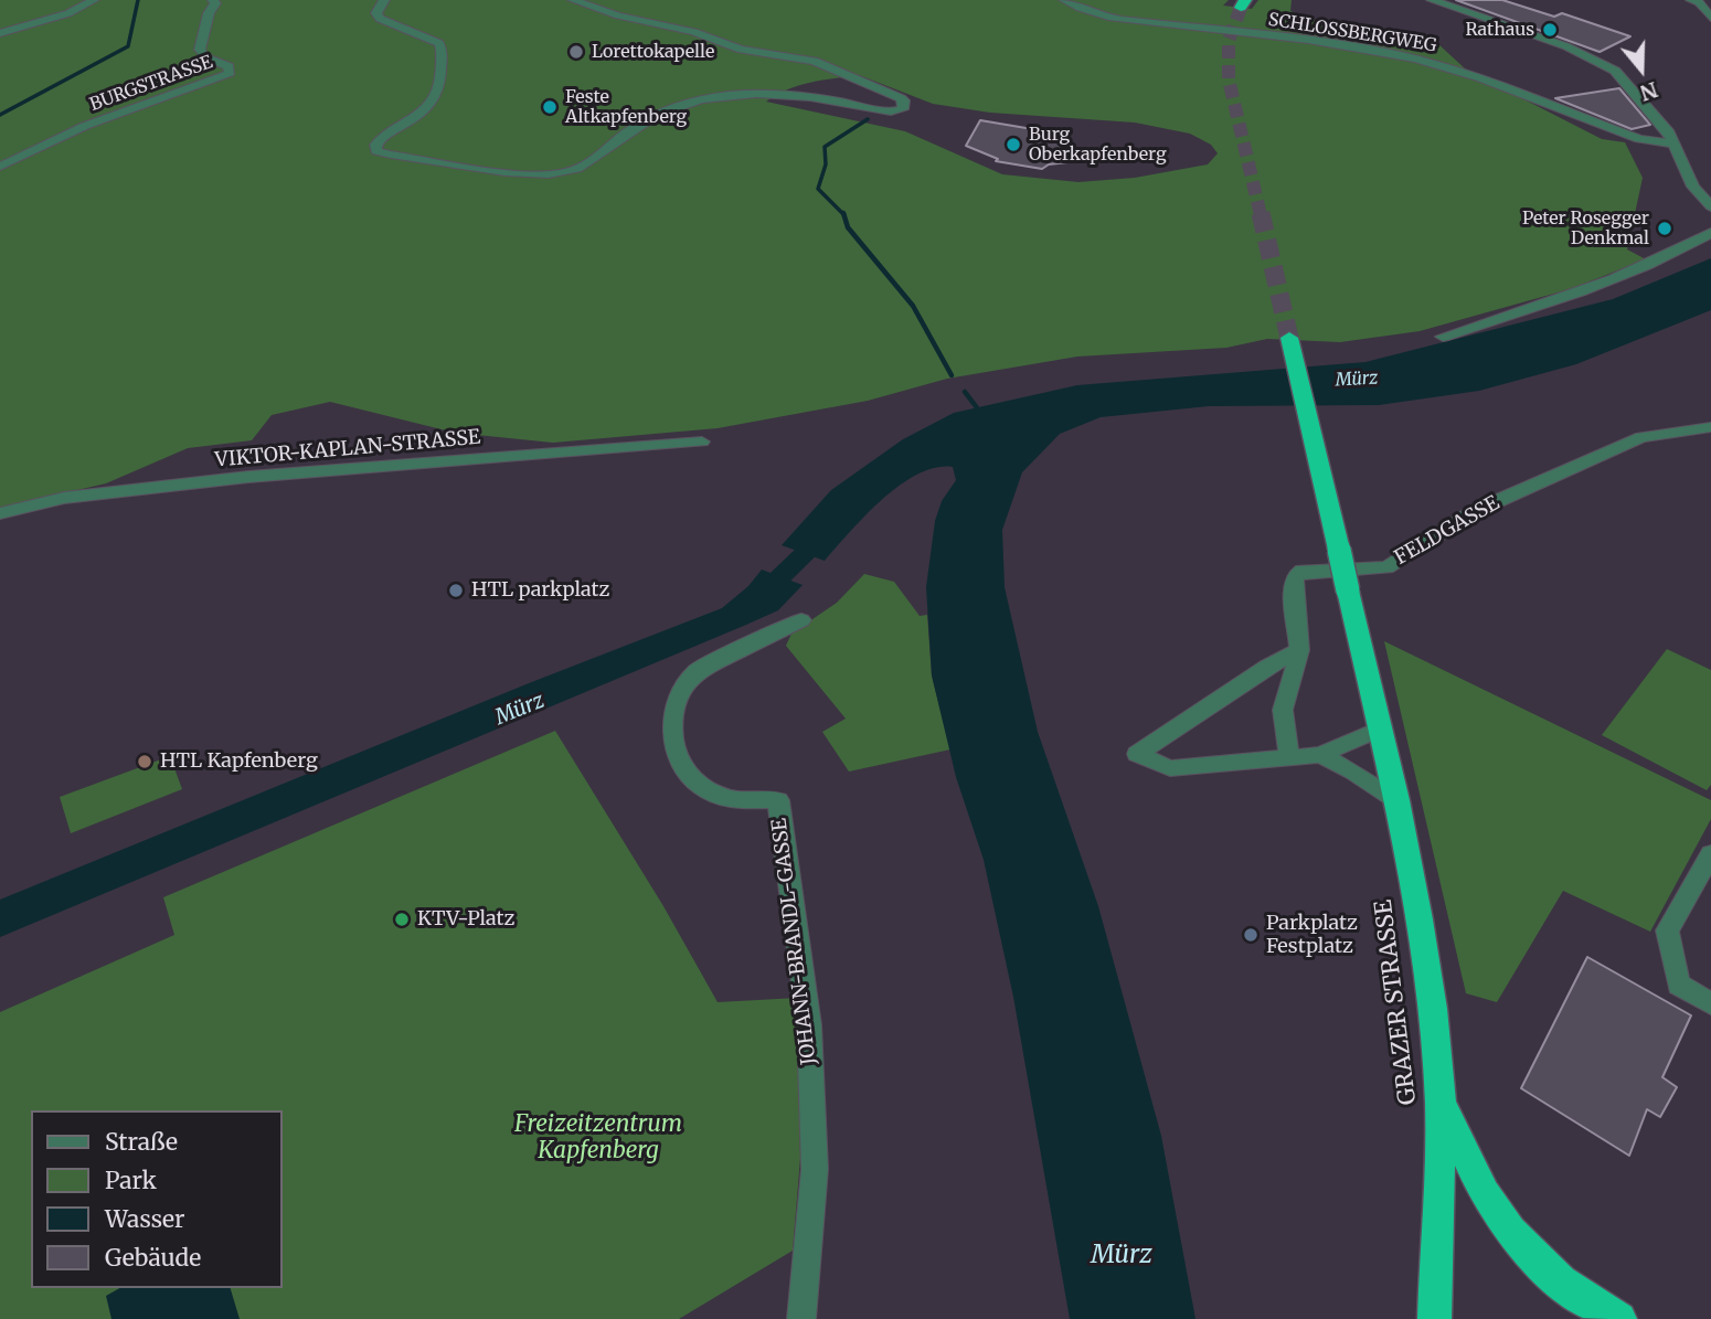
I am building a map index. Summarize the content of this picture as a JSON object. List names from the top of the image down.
{
  "streets": {
    "highway": ["GRAZER STRASSE"],
    "street": [
      "SCHLOSSBERGWEG",
      "BURGSTRASSE",
      "VIKTOR-KAPLAN-STRASSE",
      "FELDGASSE",
      "JOHANN-BRANDL-GASSE"
    ]
  },
  "water": ["Mürz"],
  "parks": ["Freizeitzentrum Kapfenberg"],
  "places": [
    "Rathaus",
    "Lorettokapelle",
    "Feste Altkapfenberg",
    "Burg Oberkapfenberg",
    "Peter Rosegger Denkmal",
    "HTL parkplatz",
    "HTL Kapfenberg",
    "KTV-Platz",
    "Parkplatz Festplatz"
  ],
  "legend": [
    "Straße",
    "Park",
    "Wasser",
    "Gebäude"
  ],
  "north": "bottom"
}
